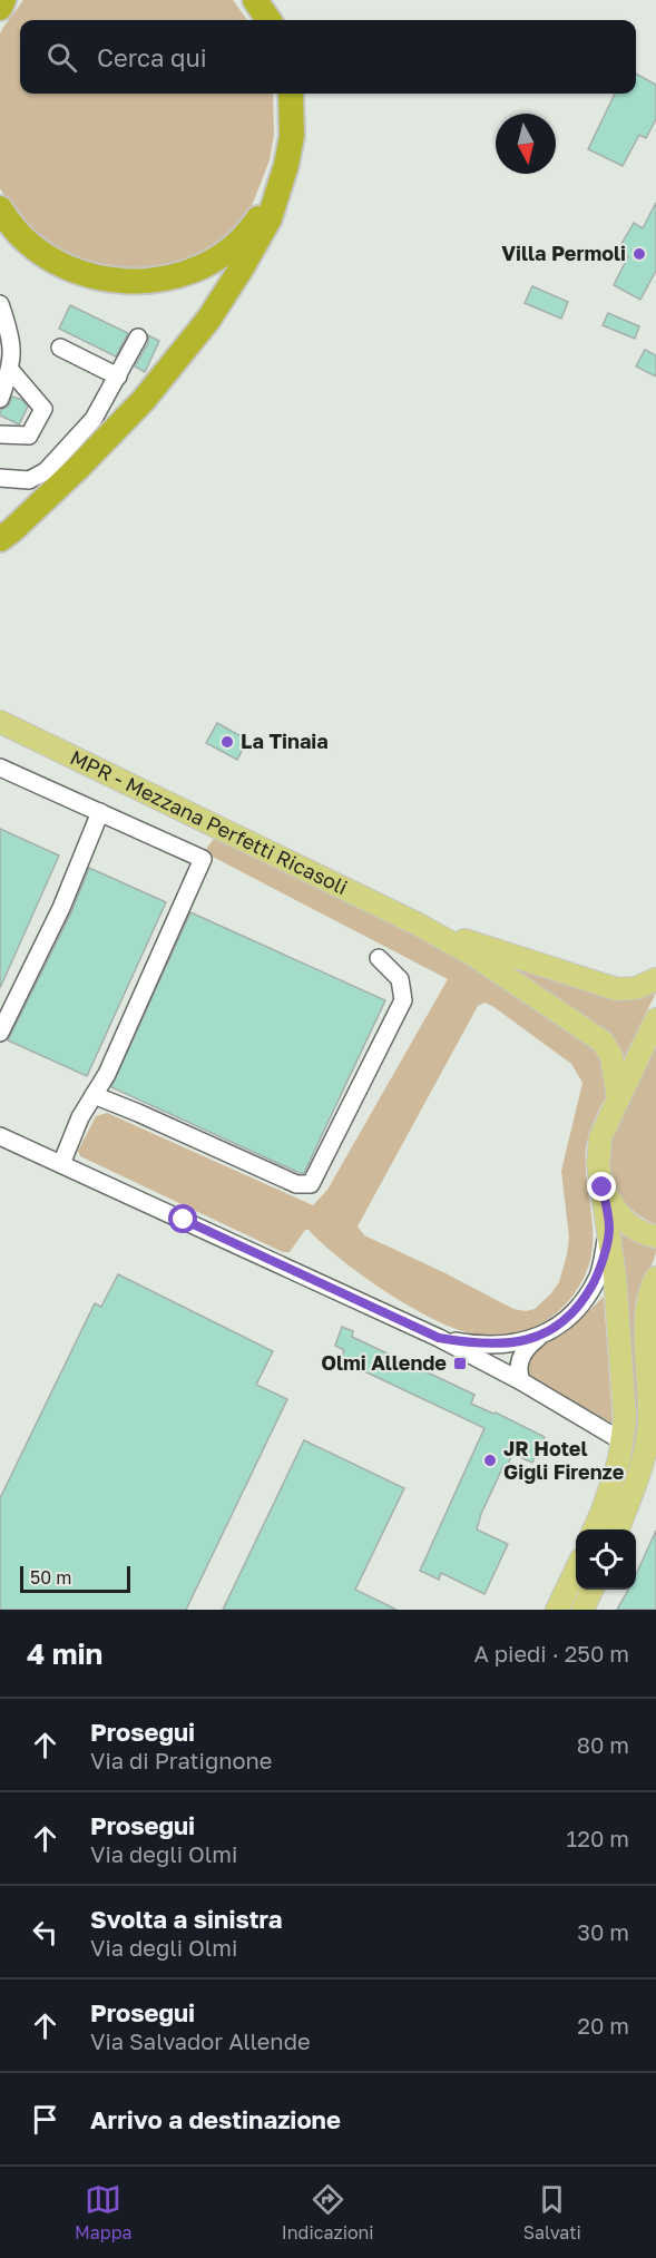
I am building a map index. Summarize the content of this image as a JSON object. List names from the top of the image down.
{
  "streets": {
    "main road": ["MPR - Mezzana Perfetti Ricasoli"]
  },
  "places": {
    "other": ["Villa Permoli", "La Tinaia", "JR Hotel Gigli Firenze"],
    "transit": ["Olmi Allende"]
  },
  "scale_bar": "50 m",
  "north": "bottom",
  "page": {
    "search": "Cerca qui",
    "scale": "50 m",
    "heading": ["4 min", "A piedi · 250 m"],
    "list": [
      ["Prosegui", "Via di Pratignone", "80 m"],
      ["Prosegui", "Via degli Olmi", "120 m"],
      ["Svolta a sinistra", "Via degli Olmi", "30 m"],
      ["Prosegui", "Via Salvador Allende", "20 m"],
      "Arrivo a destinazione"
    ],
    "nav": ["Mappa", "Indicazioni", "Salvati"]
  }
}
